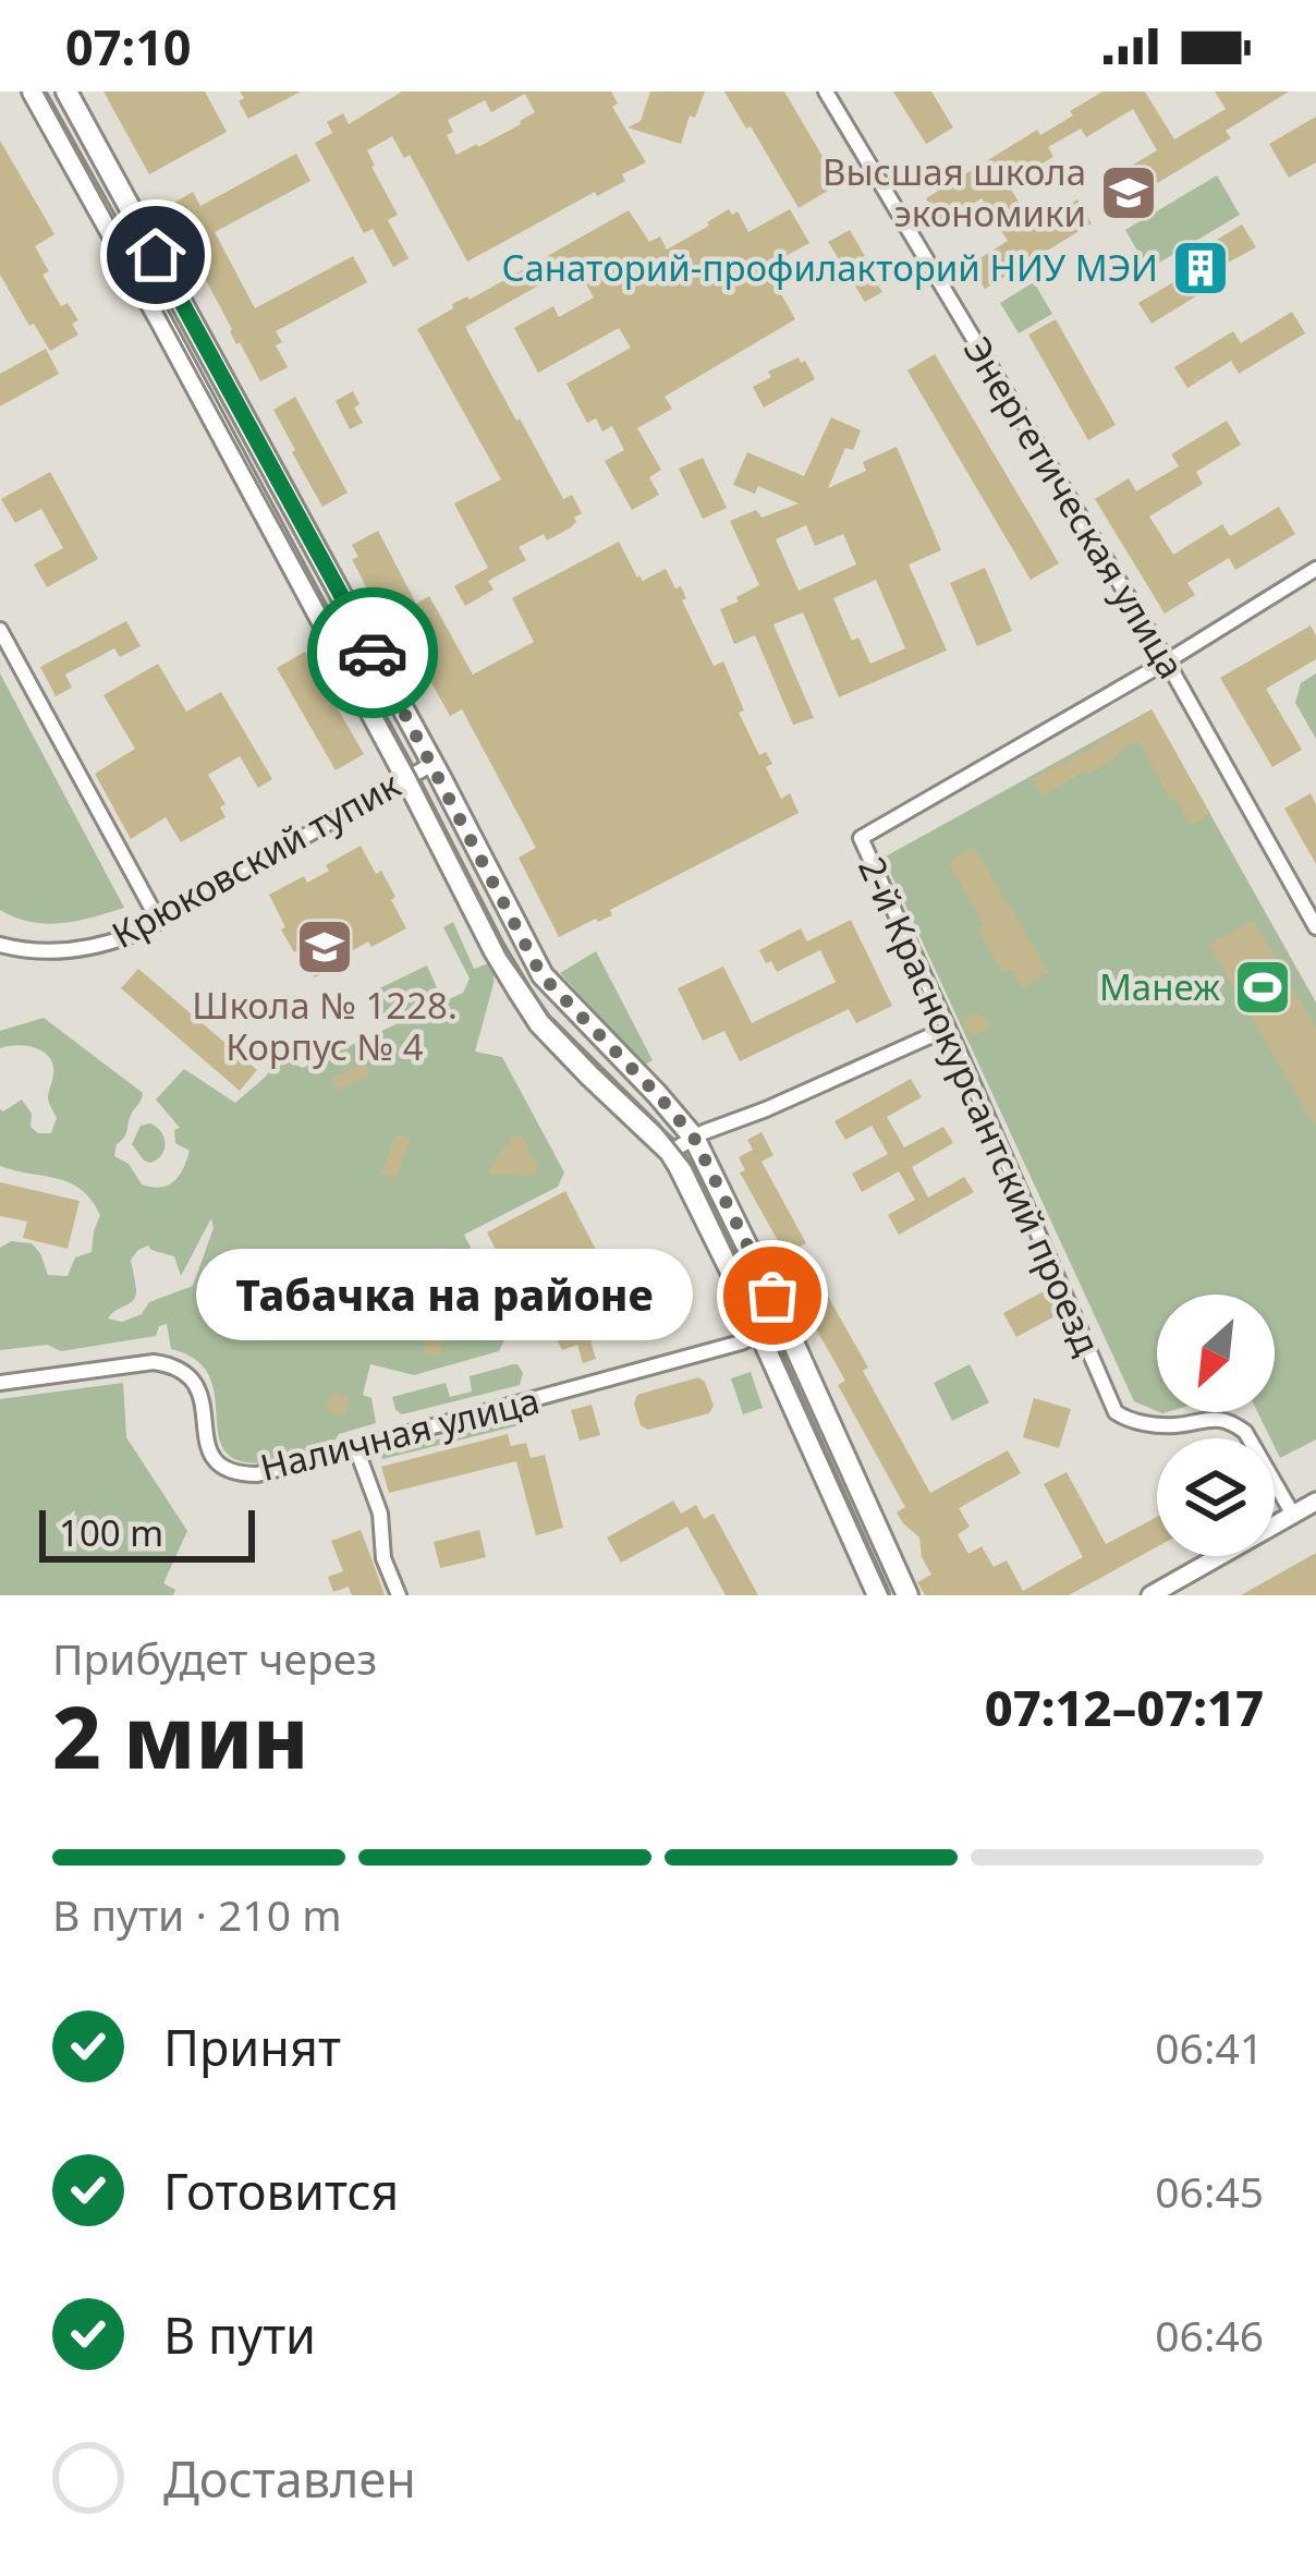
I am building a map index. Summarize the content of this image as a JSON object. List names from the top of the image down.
{
  "streets": {
    "street": [
      "Энергетическая улица",
      "Крюковский тупик",
      "2-й Краснокурсантский проезд",
      "Наличная улица"
    ]
  },
  "crossings": [
    ["Энергетическая улица", "2-й Краснокурсантский проезд"]
  ],
  "places": {
    "school or university": ["Высшая школа экономики", "Школа № 1228. Корпус № 4"],
    "building": ["Санаторий-профилакторий НИУ МЭИ"],
    "sports": ["Манеж"],
    "other": ["Табачка на районе"]
  },
  "scale_bar": "100 m",
  "north": "bottom left",
  "page": {
    "status": "07:10",
    "bubble": "Табачка на районе",
    "scale": "100 m",
    "heading": ["2 мин", "Прибудет через", "07:12–07:17"],
    "bar": "В пути · 210 m",
    "list": [
      ["Принят", "06:41"],
      ["Готовится", "06:45"],
      ["В пути", "06:46"],
      "Доставлен"
    ]
  }
}
